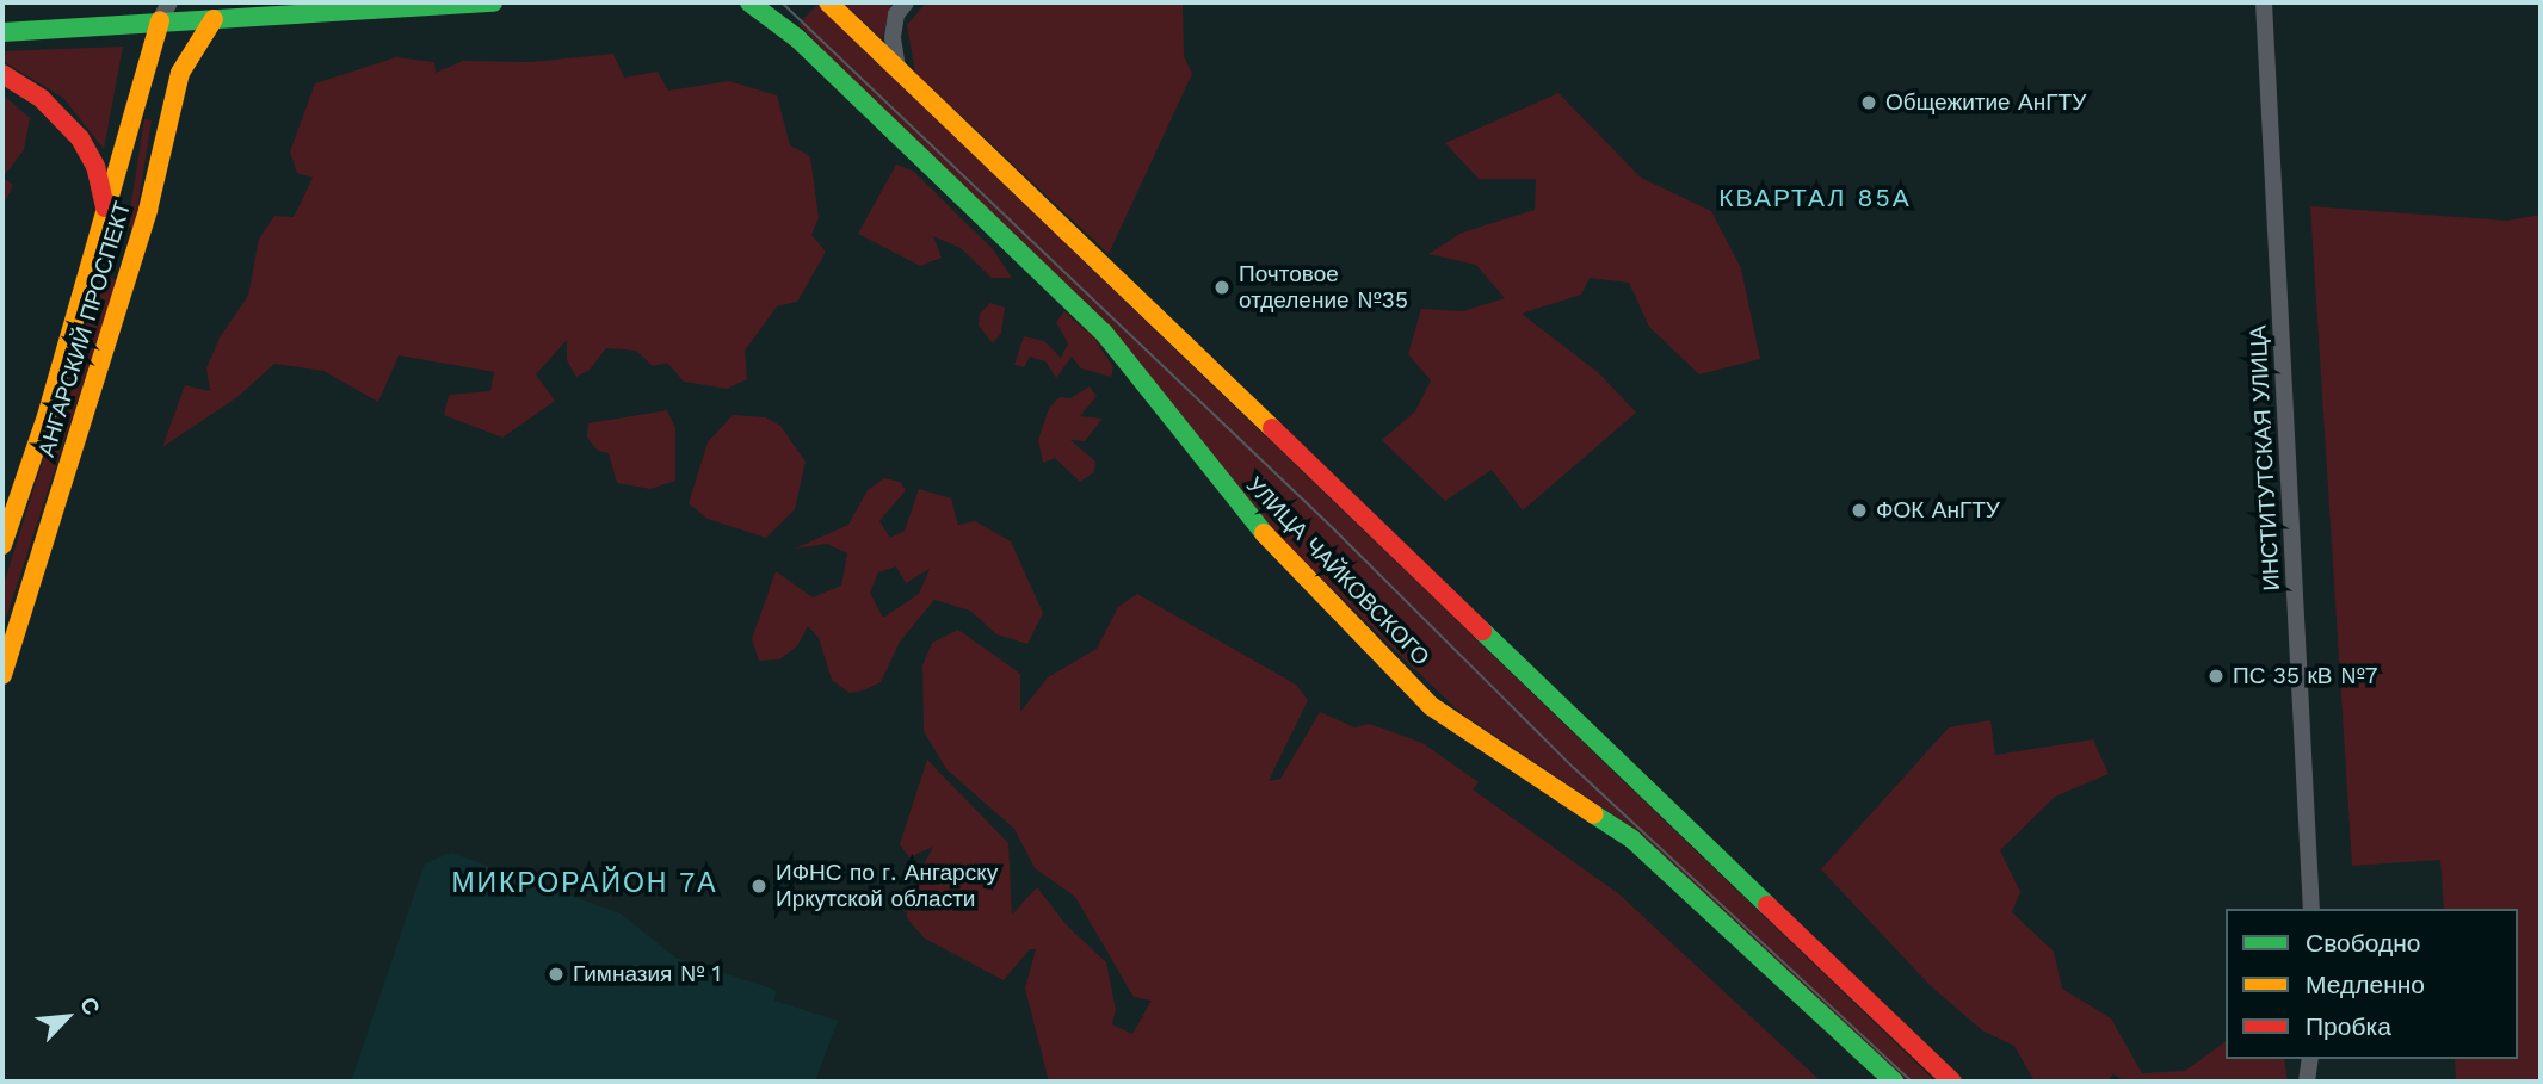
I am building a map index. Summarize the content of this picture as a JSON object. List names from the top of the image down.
{
  "streets": {
    "main road": ["АНГАРСКИЙ ПРОСПЕКТ", "УЛИЦА ЧАЙКОВСКОГО"],
    "street": ["ИНСТИТУТСКАЯ УЛИЦА"]
  },
  "districts": ["КВАРТАЛ 85А", "МИКРОРАЙОН 7А"],
  "places": [
    "Общежитие АнГТУ",
    "Почтовое отделение №35",
    "ФОК АнГТУ",
    "ПС 35 кВ №7",
    "ИФНС по г. Ангарску Иркутской области",
    "Гимназия № 1"
  ],
  "legend": ["Свободно", "Медленно", "Пробка"],
  "north": "top right"
}
